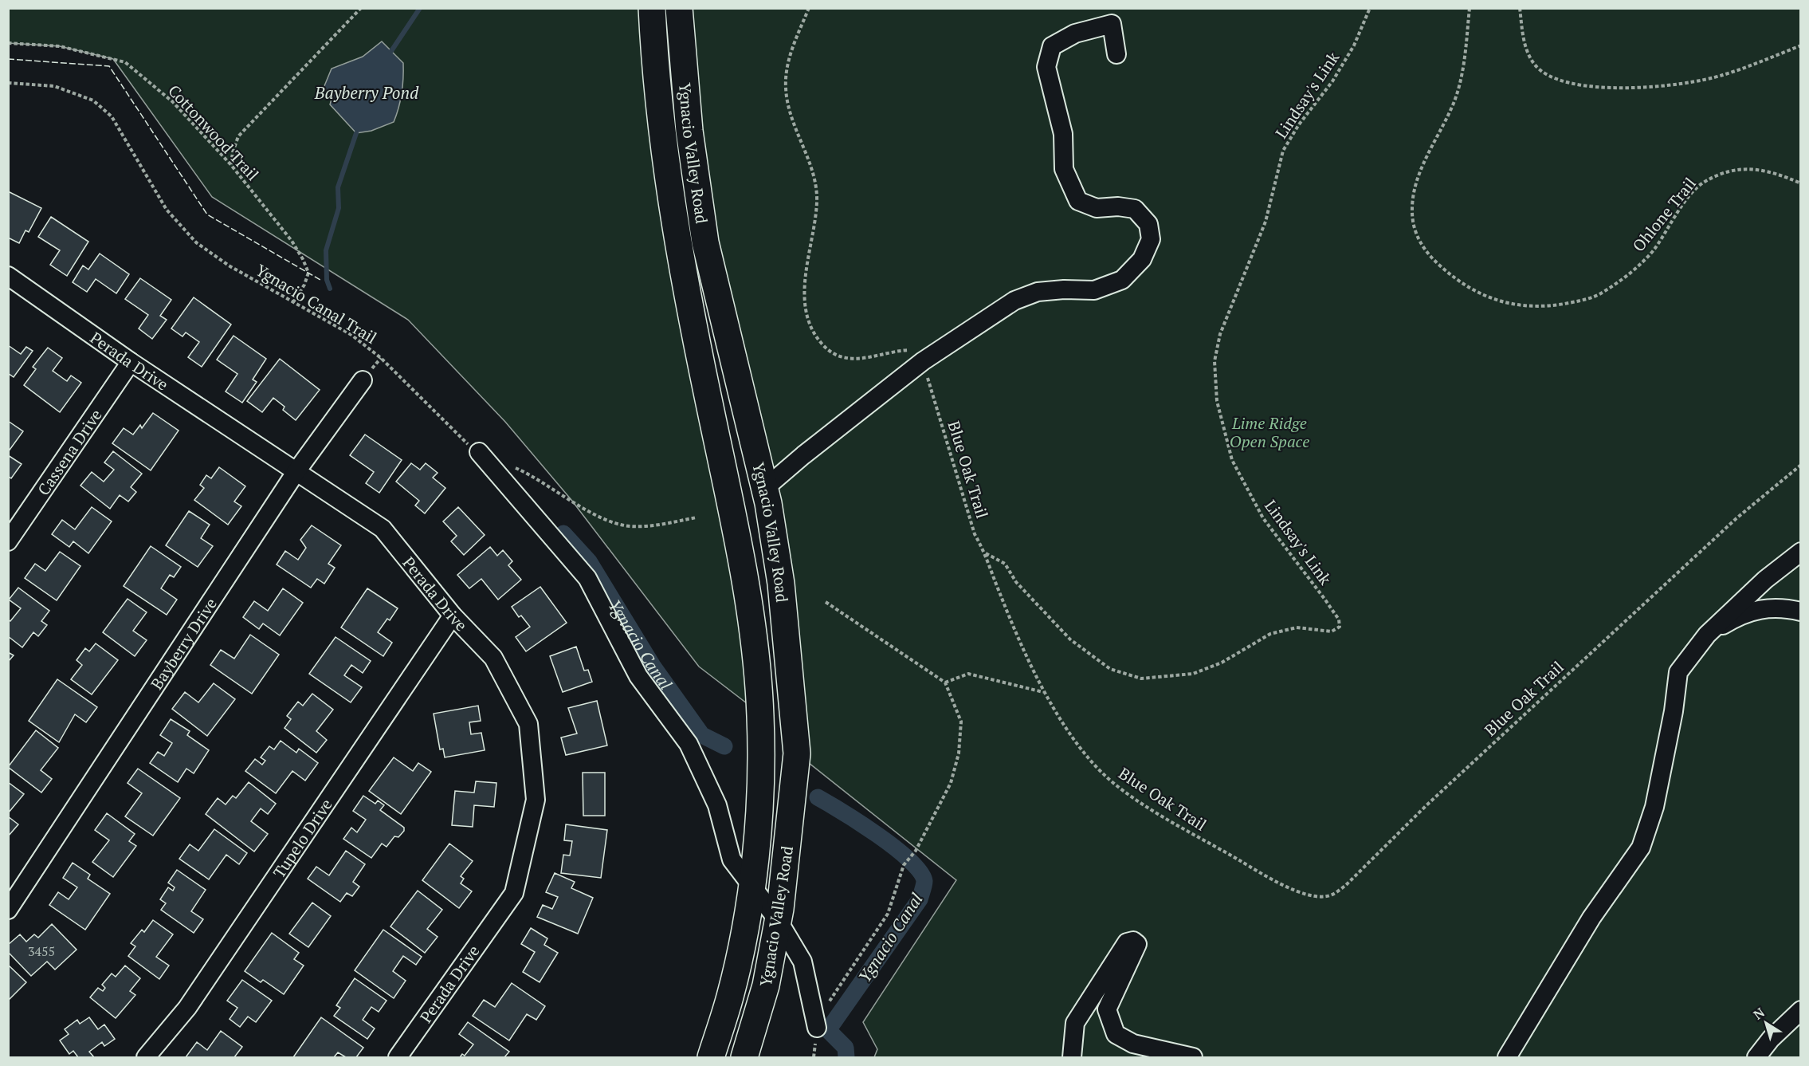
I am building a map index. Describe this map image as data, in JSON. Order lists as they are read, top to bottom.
{
  "streets": {
    "highway": ["Ygnacio Valley Road"],
    "street": [
      "Perada Drive",
      "Cassena Drive",
      "Bayberry Drive",
      "Tupelo Drive"
    ],
    "path": [
      "Lindsay's Link",
      "Cottonwood Trail",
      "Ohlone Trail",
      "Ygnacio Canal Trail",
      "Blue Oak Trail"
    ]
  },
  "crossings": [
    ["Lindsay's Link", "Blue Oak Trail"],
    ["Cottonwood Trail", "Ygnacio Canal Trail"],
    ["Perada Drive", "Cassena Drive"],
    ["Perada Drive", "Bayberry Drive"],
    ["Perada Drive", "Tupelo Drive"]
  ],
  "water": ["Bayberry Pond", "Ygnacio Canal"],
  "parks": ["Lime Ridge Open Space"],
  "house_numbers": ["3455"],
  "north": "top left"
}
